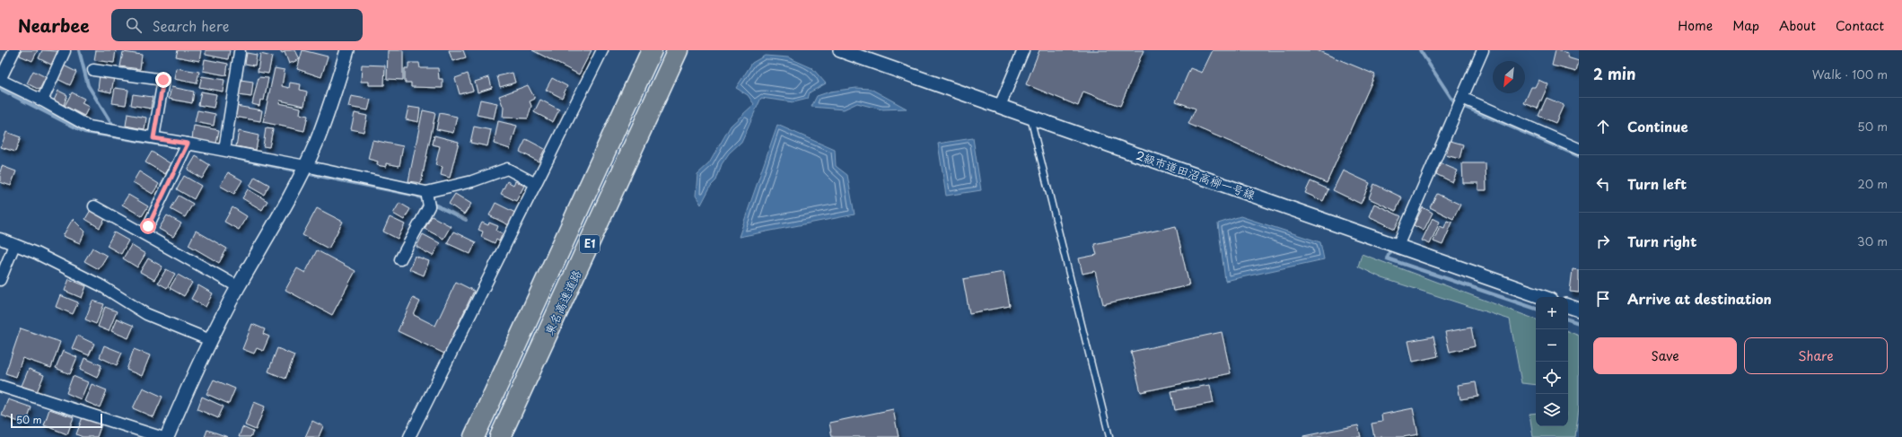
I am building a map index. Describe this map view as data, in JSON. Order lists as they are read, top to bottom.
{
  "streets": {
    "highway": ["E1", "東名高速道路"],
    "street": ["2級市道田沼高柳一号線"]
  },
  "scale_bar": "50 m",
  "north": "bottom left",
  "page": {
    "header": "Nearbee",
    "search": "Search here",
    "nav": [
      "Home",
      "Map",
      "About",
      "Contact"
    ],
    "heading": ["2 min", "Walk · 100 m"],
    "list": [
      ["Continue", "50 m"],
      ["Turn left", "20 m"],
      ["Turn right", "30 m"],
      "Arrive at destination"
    ],
    "map_buttons": ["+", "−"],
    "buttons": ["Save", "Share"],
    "scale": "50 m"
  }
}
